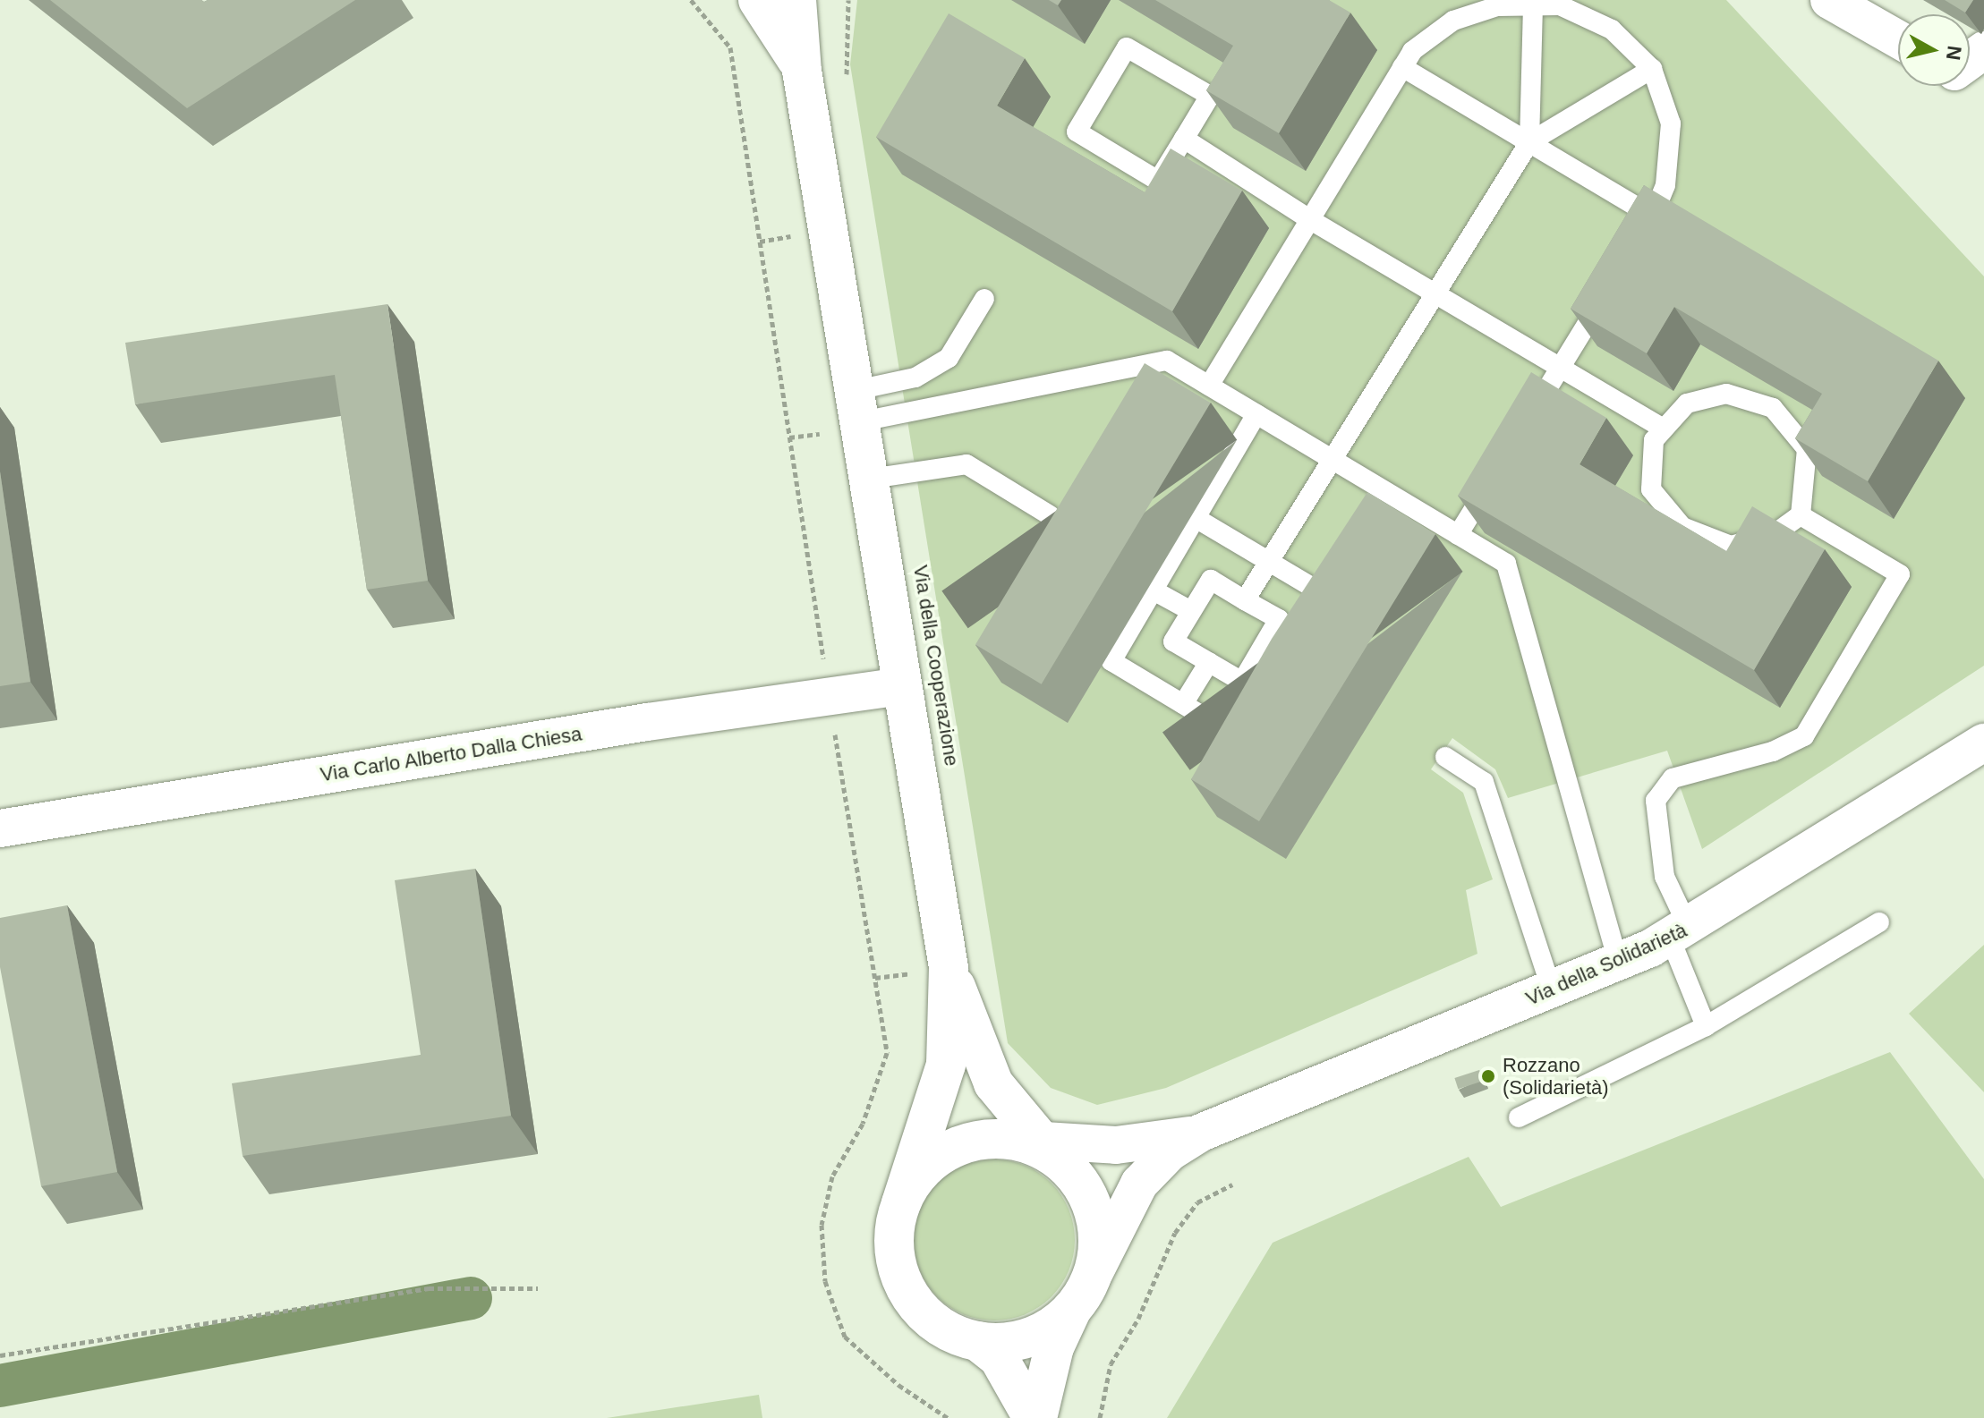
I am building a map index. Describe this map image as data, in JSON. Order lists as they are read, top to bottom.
{
  "streets": {
    "street": ["Via della Cooperazione", "Via Carlo Alberto Dalla Chiesa", "Via della Solidarietà"]
  },
  "crossings": [
    ["Via della Cooperazione", "Via Carlo Alberto Dalla Chiesa"],
    ["Via della Cooperazione", "Via della Solidarietà"]
  ],
  "places": ["Rozzano (Solidarietà)"],
  "north": "right"
}
